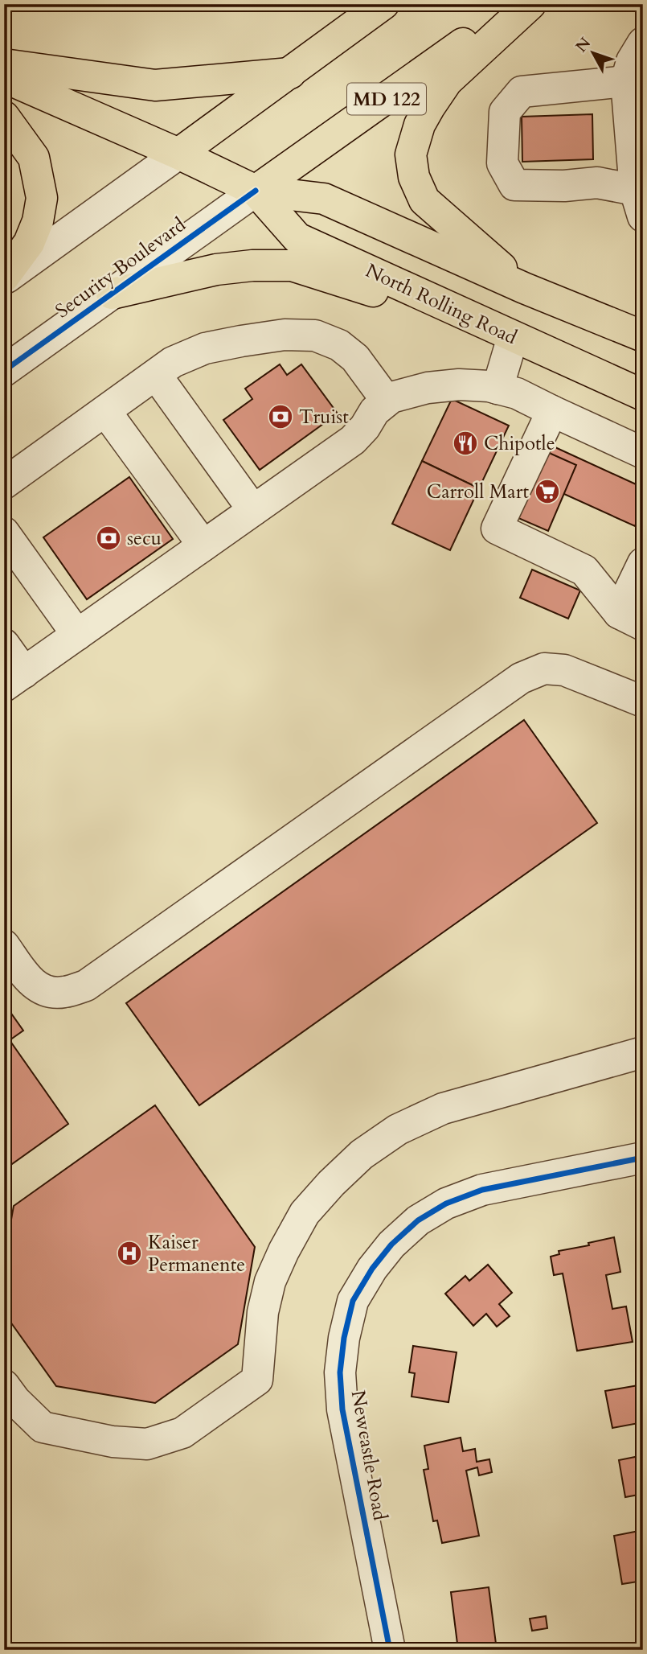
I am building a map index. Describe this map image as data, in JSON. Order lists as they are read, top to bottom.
{
  "streets": {
    "main road": ["MD 122", "Security Boulevard", "North Rolling Road"],
    "street": ["Newcastle Road"]
  },
  "crossings": [
    ["Security Boulevard", "North Rolling Road"]
  ],
  "places": {
    "bank": ["Truist", "secu"],
    "restaurant": ["Chipotle"],
    "supermarket": ["Carroll Mart"],
    "hospital": ["Kaiser Permanente"]
  },
  "north": "top left"
}
